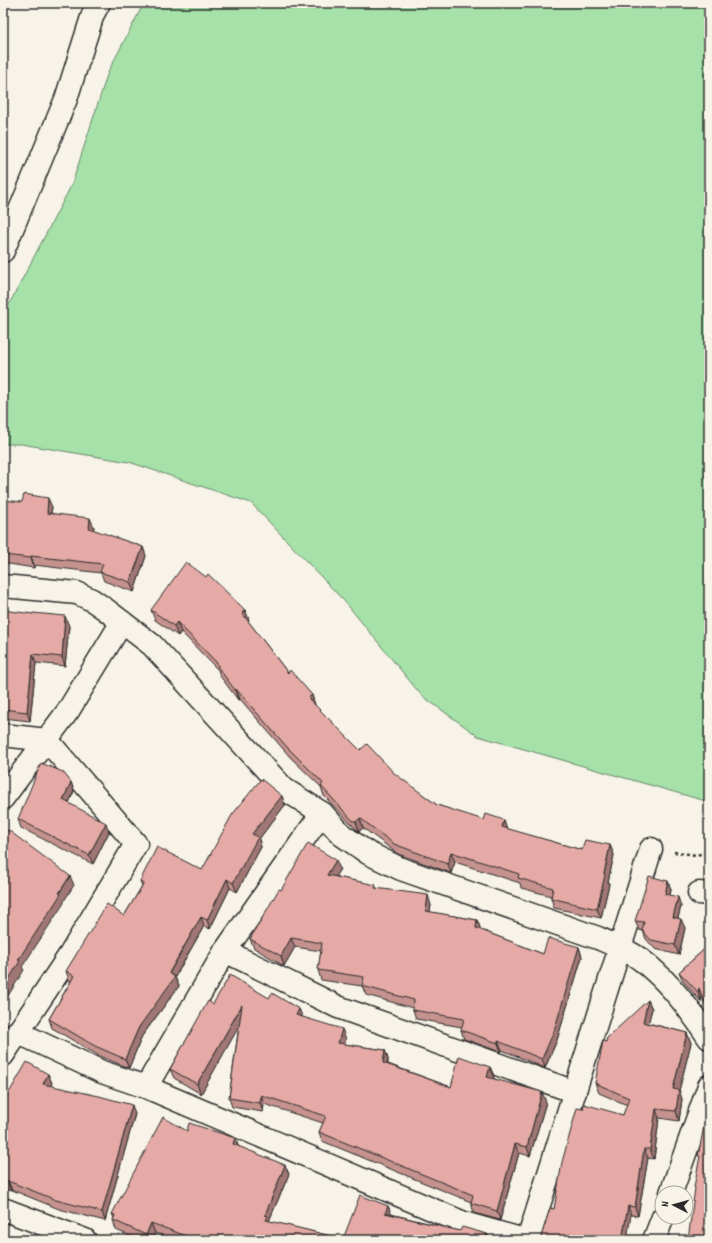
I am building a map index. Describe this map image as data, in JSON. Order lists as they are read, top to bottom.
{
  "north": "left"
}
